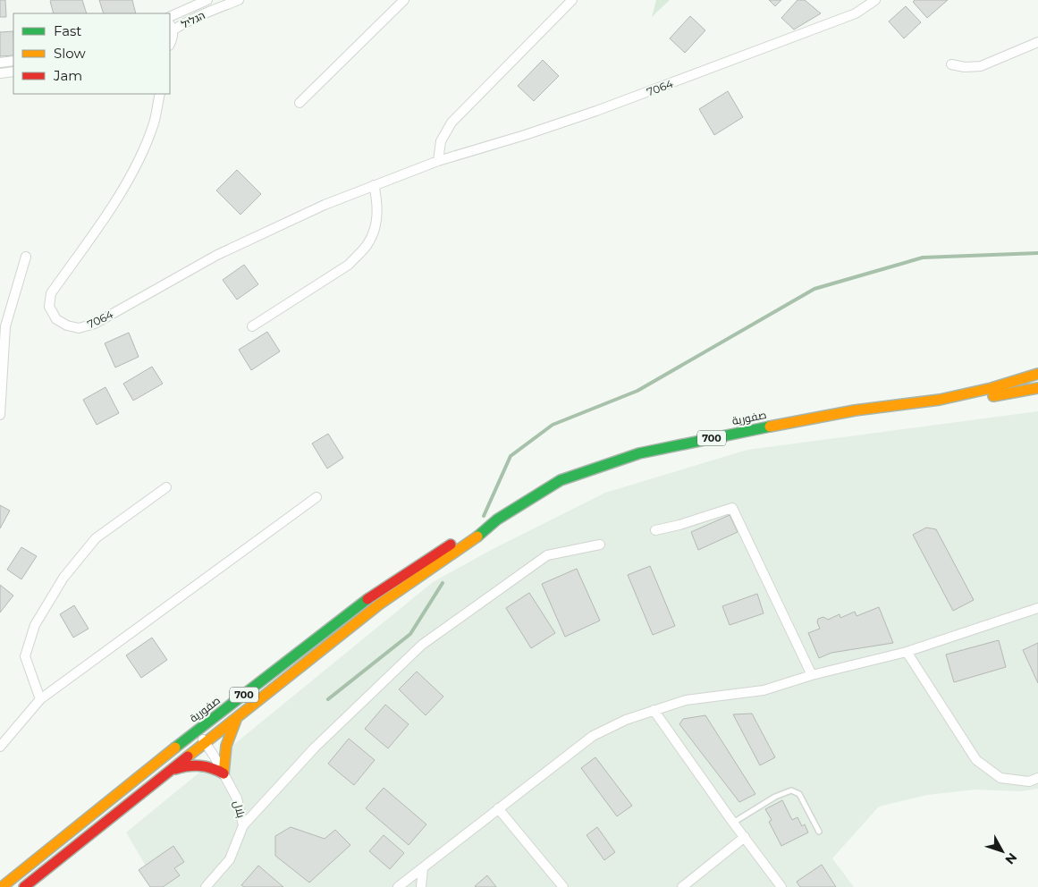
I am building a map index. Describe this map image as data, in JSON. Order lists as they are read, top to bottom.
{
  "streets": {
    "main road": ["صفورية", "700"],
    "street": ["הגליל", "7064", "بلال"]
  },
  "crossings": [
    ["صفورية", "700"],
    ["صفورية", "بلال"]
  ],
  "legend": ["Fast", "Slow", "Jam"],
  "north": "bottom right"
}
